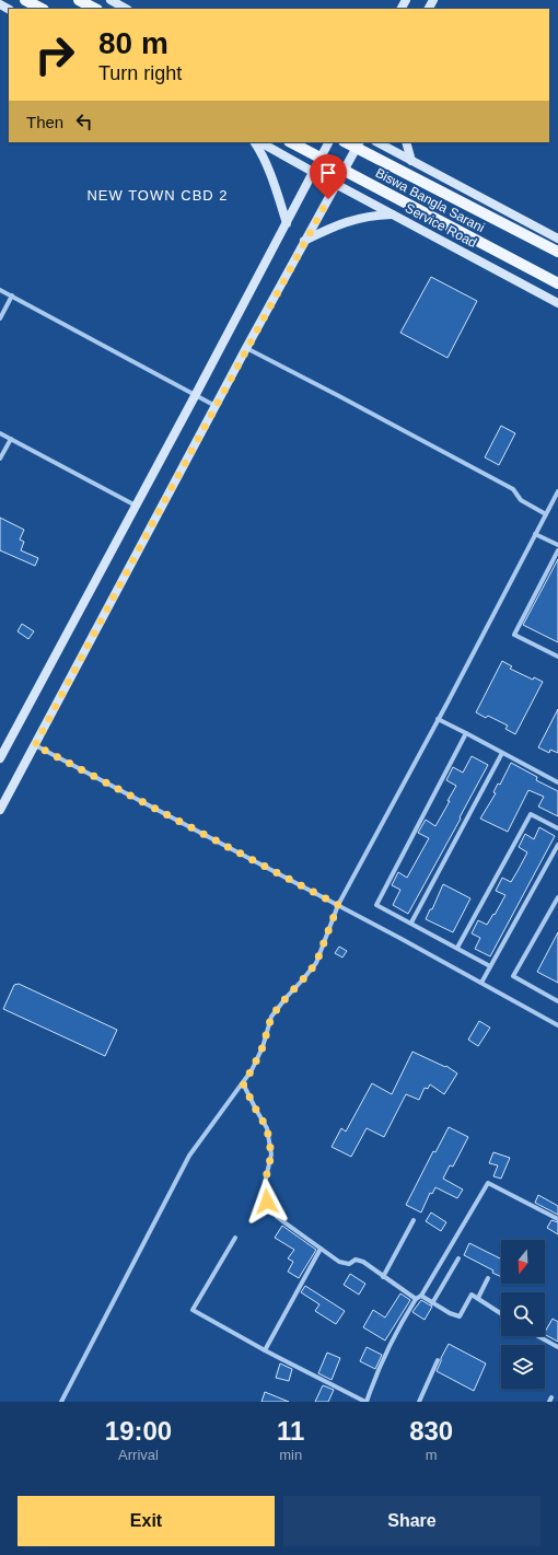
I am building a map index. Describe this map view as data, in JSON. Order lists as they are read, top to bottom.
{
  "streets": {
    "main road": ["Biswa Bangla Sarani"],
    "street": ["Service Road"]
  },
  "districts": ["NEW TOWN CBD 2"],
  "north": "bottom",
  "page": {
    "turn": ["80 m", "Turn right"],
    "then": "Then",
    "eta": [
      "19:00",
      "Arrival",
      "11",
      "min",
      "830",
      "m"
    ],
    "buttons": ["Exit", "Share"]
  }
}
